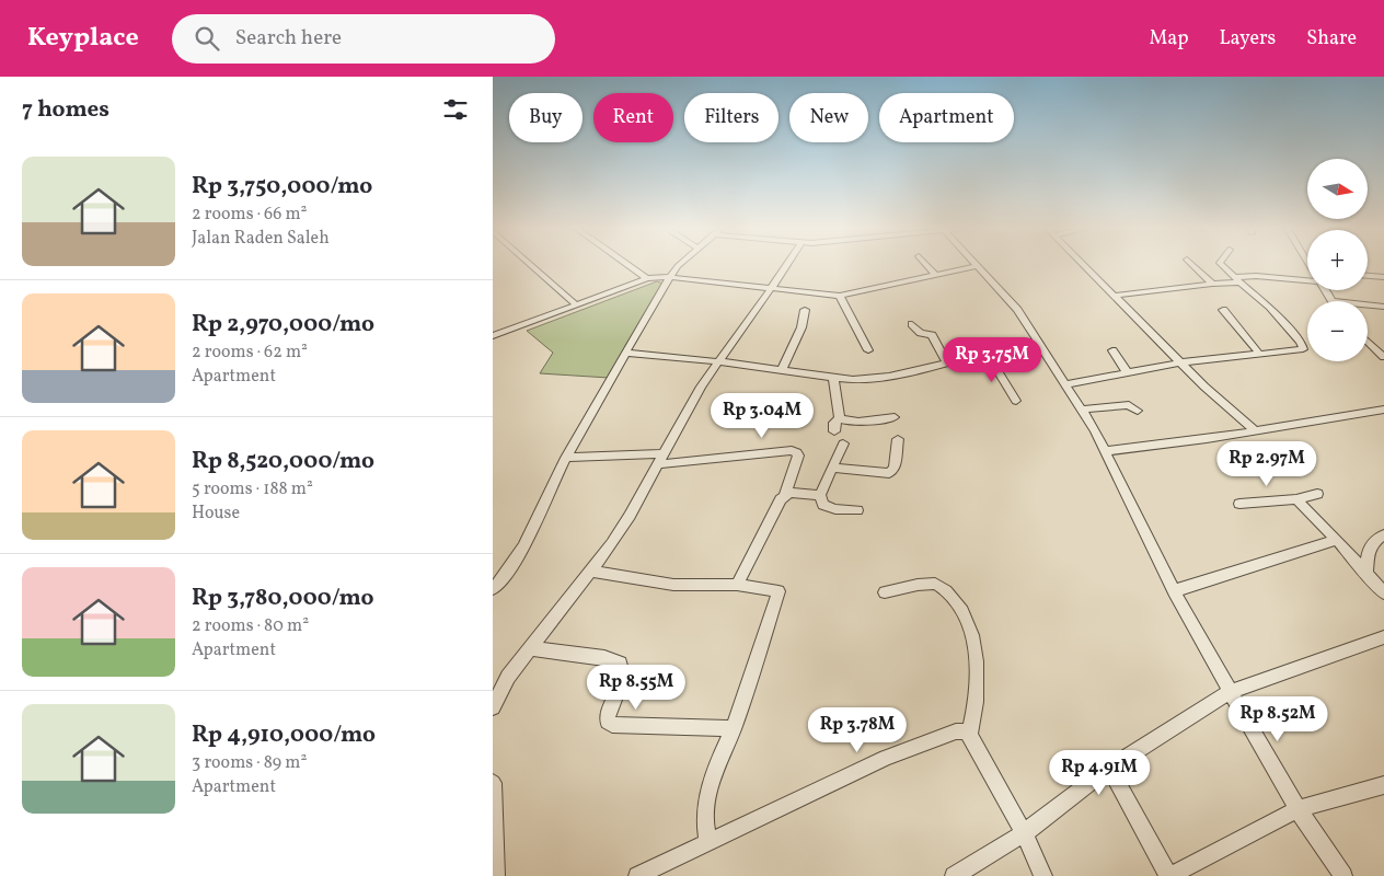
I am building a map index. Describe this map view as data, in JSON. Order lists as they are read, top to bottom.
{
  "north": "right",
  "page": {
    "header": "Keyplace",
    "search": "Search here",
    "nav": ["Map", "Layers", "Share"],
    "heading": "7 homes",
    "chip": [
      "Buy",
      "Rent",
      "Filters",
      "New",
      "Apartment"
    ],
    "list": [
      {
        "name": "Rp 3,750,000/mo",
        "note": "2 rooms · 66 m² · Jalan Raden Saleh"
      },
      {
        "name": "Rp 2,970,000/mo",
        "note": "2 rooms · 62 m² · Apartment"
      },
      {
        "name": "Rp 8,520,000/mo",
        "note": "5 rooms · 188 m² · House"
      },
      {
        "name": "Rp 3,780,000/mo",
        "note": "2 rooms · 80 m² · Apartment"
      },
      {
        "name": "Rp 4,910,000/mo",
        "note": "3 rooms · 89 m² · Apartment"
      }
    ],
    "map_buttons": ["+", "−"],
    "price": [
      "Rp 3.75M",
      "Rp 3.04M",
      "Rp 2.97M",
      "Rp 8.55M",
      "Rp 8.52M",
      "Rp 3.78M",
      "Rp 4.91M"
    ]
  }
}
